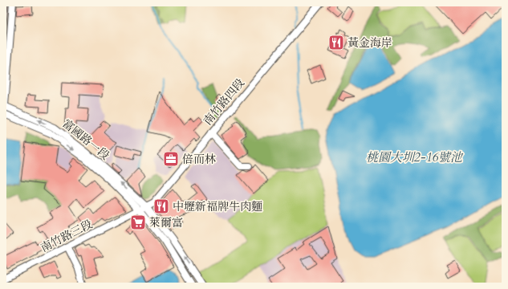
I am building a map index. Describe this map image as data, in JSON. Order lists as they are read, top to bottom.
{
  "streets": {
    "street": ["南竹路四段", "富國路一段", "南竹路三段"]
  },
  "crossings": [
    ["南竹路四段", "富國路一段"],
    ["南竹路四段", "南竹路三段"],
    ["富國路一段", "南竹路三段"]
  ],
  "water": ["桃園大圳2-16號池"],
  "places": {
    "restaurant": ["黃金海岸", "中壢新福牌牛肉麵"],
    "office": ["倍而林"],
    "supermarket": ["萊爾富"]
  }
}
